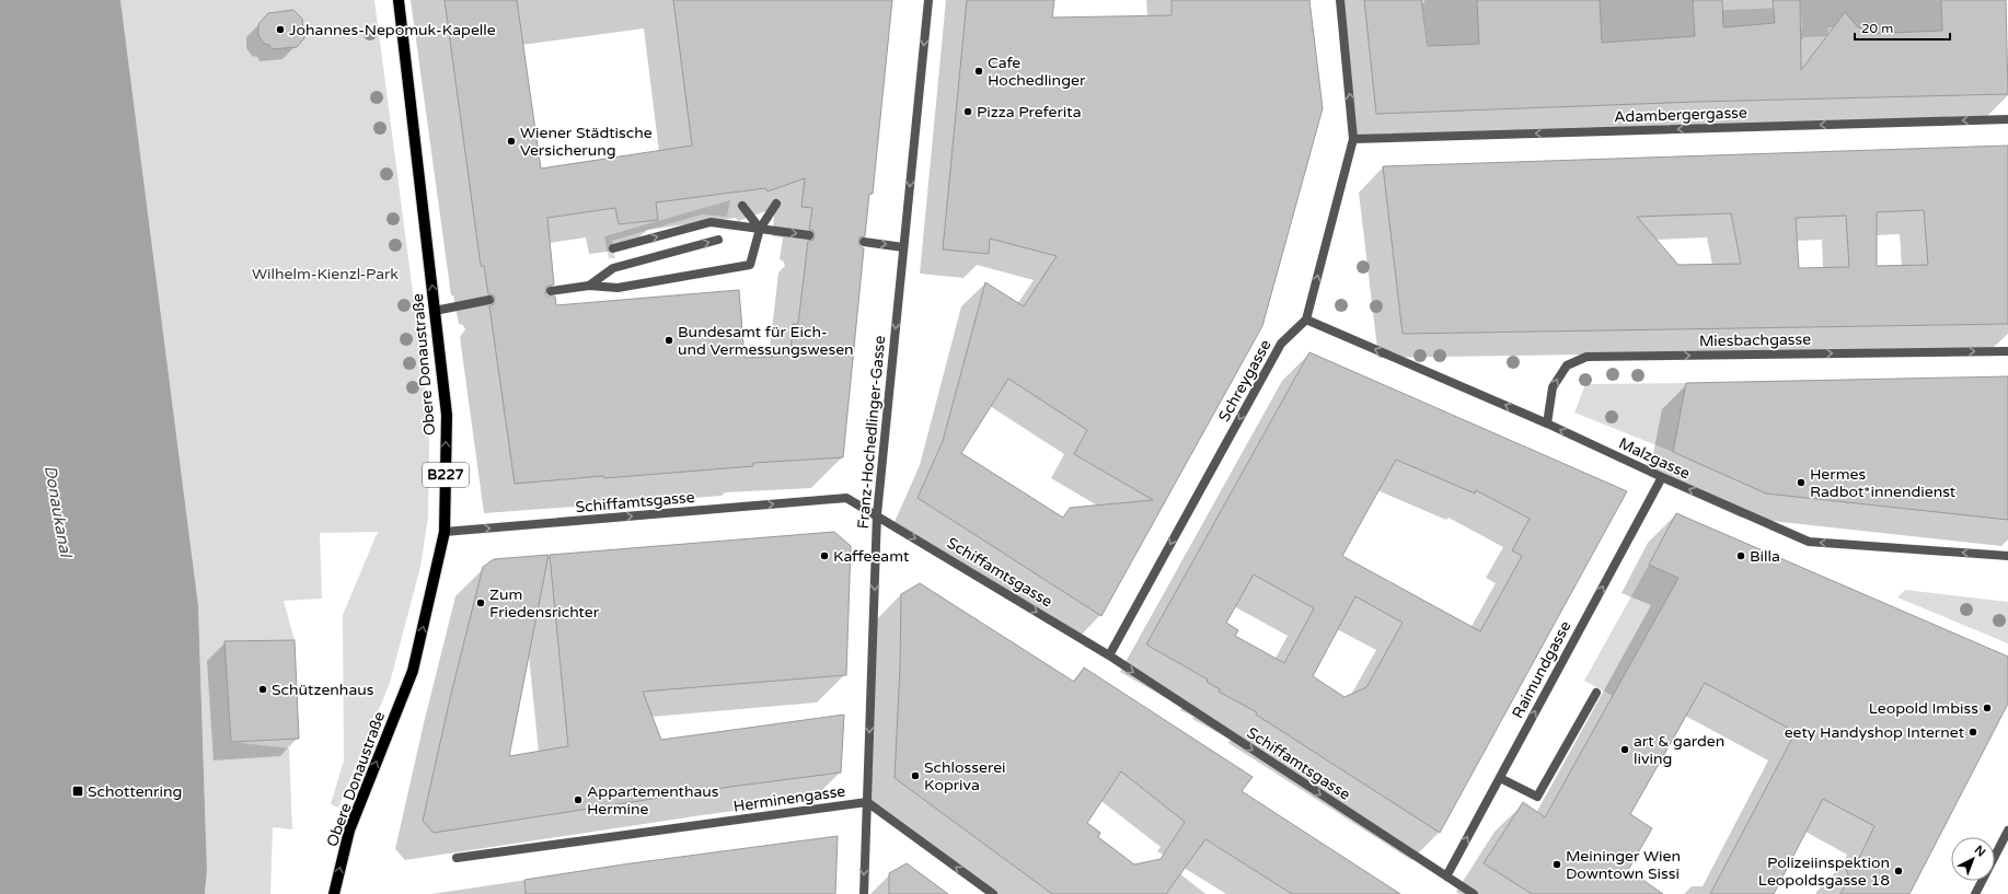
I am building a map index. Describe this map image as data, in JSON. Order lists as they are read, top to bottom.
{
  "streets": {
    "main road": ["Obere Donaustraße", "B227"],
    "street": [
      "Adambergergasse",
      "Miesbachgasse",
      "Schreygasse",
      "Franz-Hochedlinger-Gasse",
      "Malzgasse",
      "Schiffamtsgasse",
      "Raimundgasse",
      "Herminengasse"
    ]
  },
  "crossings": [
    ["Miesbachgasse", "Malzgasse"],
    ["Obere Donaustraße", "Schiffamtsgasse"],
    ["Schreygasse", "Malzgasse"],
    ["Schreygasse", "Schiffamtsgasse"],
    ["Franz-Hochedlinger-Gasse", "Schiffamtsgasse"],
    ["Franz-Hochedlinger-Gasse", "Herminengasse"],
    ["Malzgasse", "Raimundgasse"],
    ["Schiffamtsgasse", "Raimundgasse"]
  ],
  "one_way": [
    "Adambergergasse",
    "Miesbachgasse",
    "Obere Donaustraße",
    "Schreygasse",
    "Franz-Hochedlinger-Gasse",
    "Malzgasse",
    "Schiffamtsgasse",
    "Raimundgasse"
  ],
  "water": ["Donaukanal"],
  "parks": ["Wilhelm-Kienzl-Park"],
  "places": {
    "other": [
      "Johannes-Nepomuk-Kapelle",
      "Cafe Hochedlinger",
      "Pizza Preferita",
      "Wiener Städtische Versicherung",
      "Bundesamt für Eich- und Vermessungswesen",
      "Hermes Radbot*innendienst",
      "Kaffeeamt",
      "Billa",
      "Zum Friedensrichter",
      "Schützenhaus",
      "Leopold Imbiss",
      "eety Handyshop Internet",
      "art & garden living",
      "Schlosserei Kopriva",
      "Appartementhaus Hermine",
      "Meininger Wien Downtown Sissi",
      "Polizeiinspektion Leopoldsgasse 18"
    ],
    "transit": ["Schottenring"]
  },
  "scale_bar": "20 m",
  "north": "top right"
}
